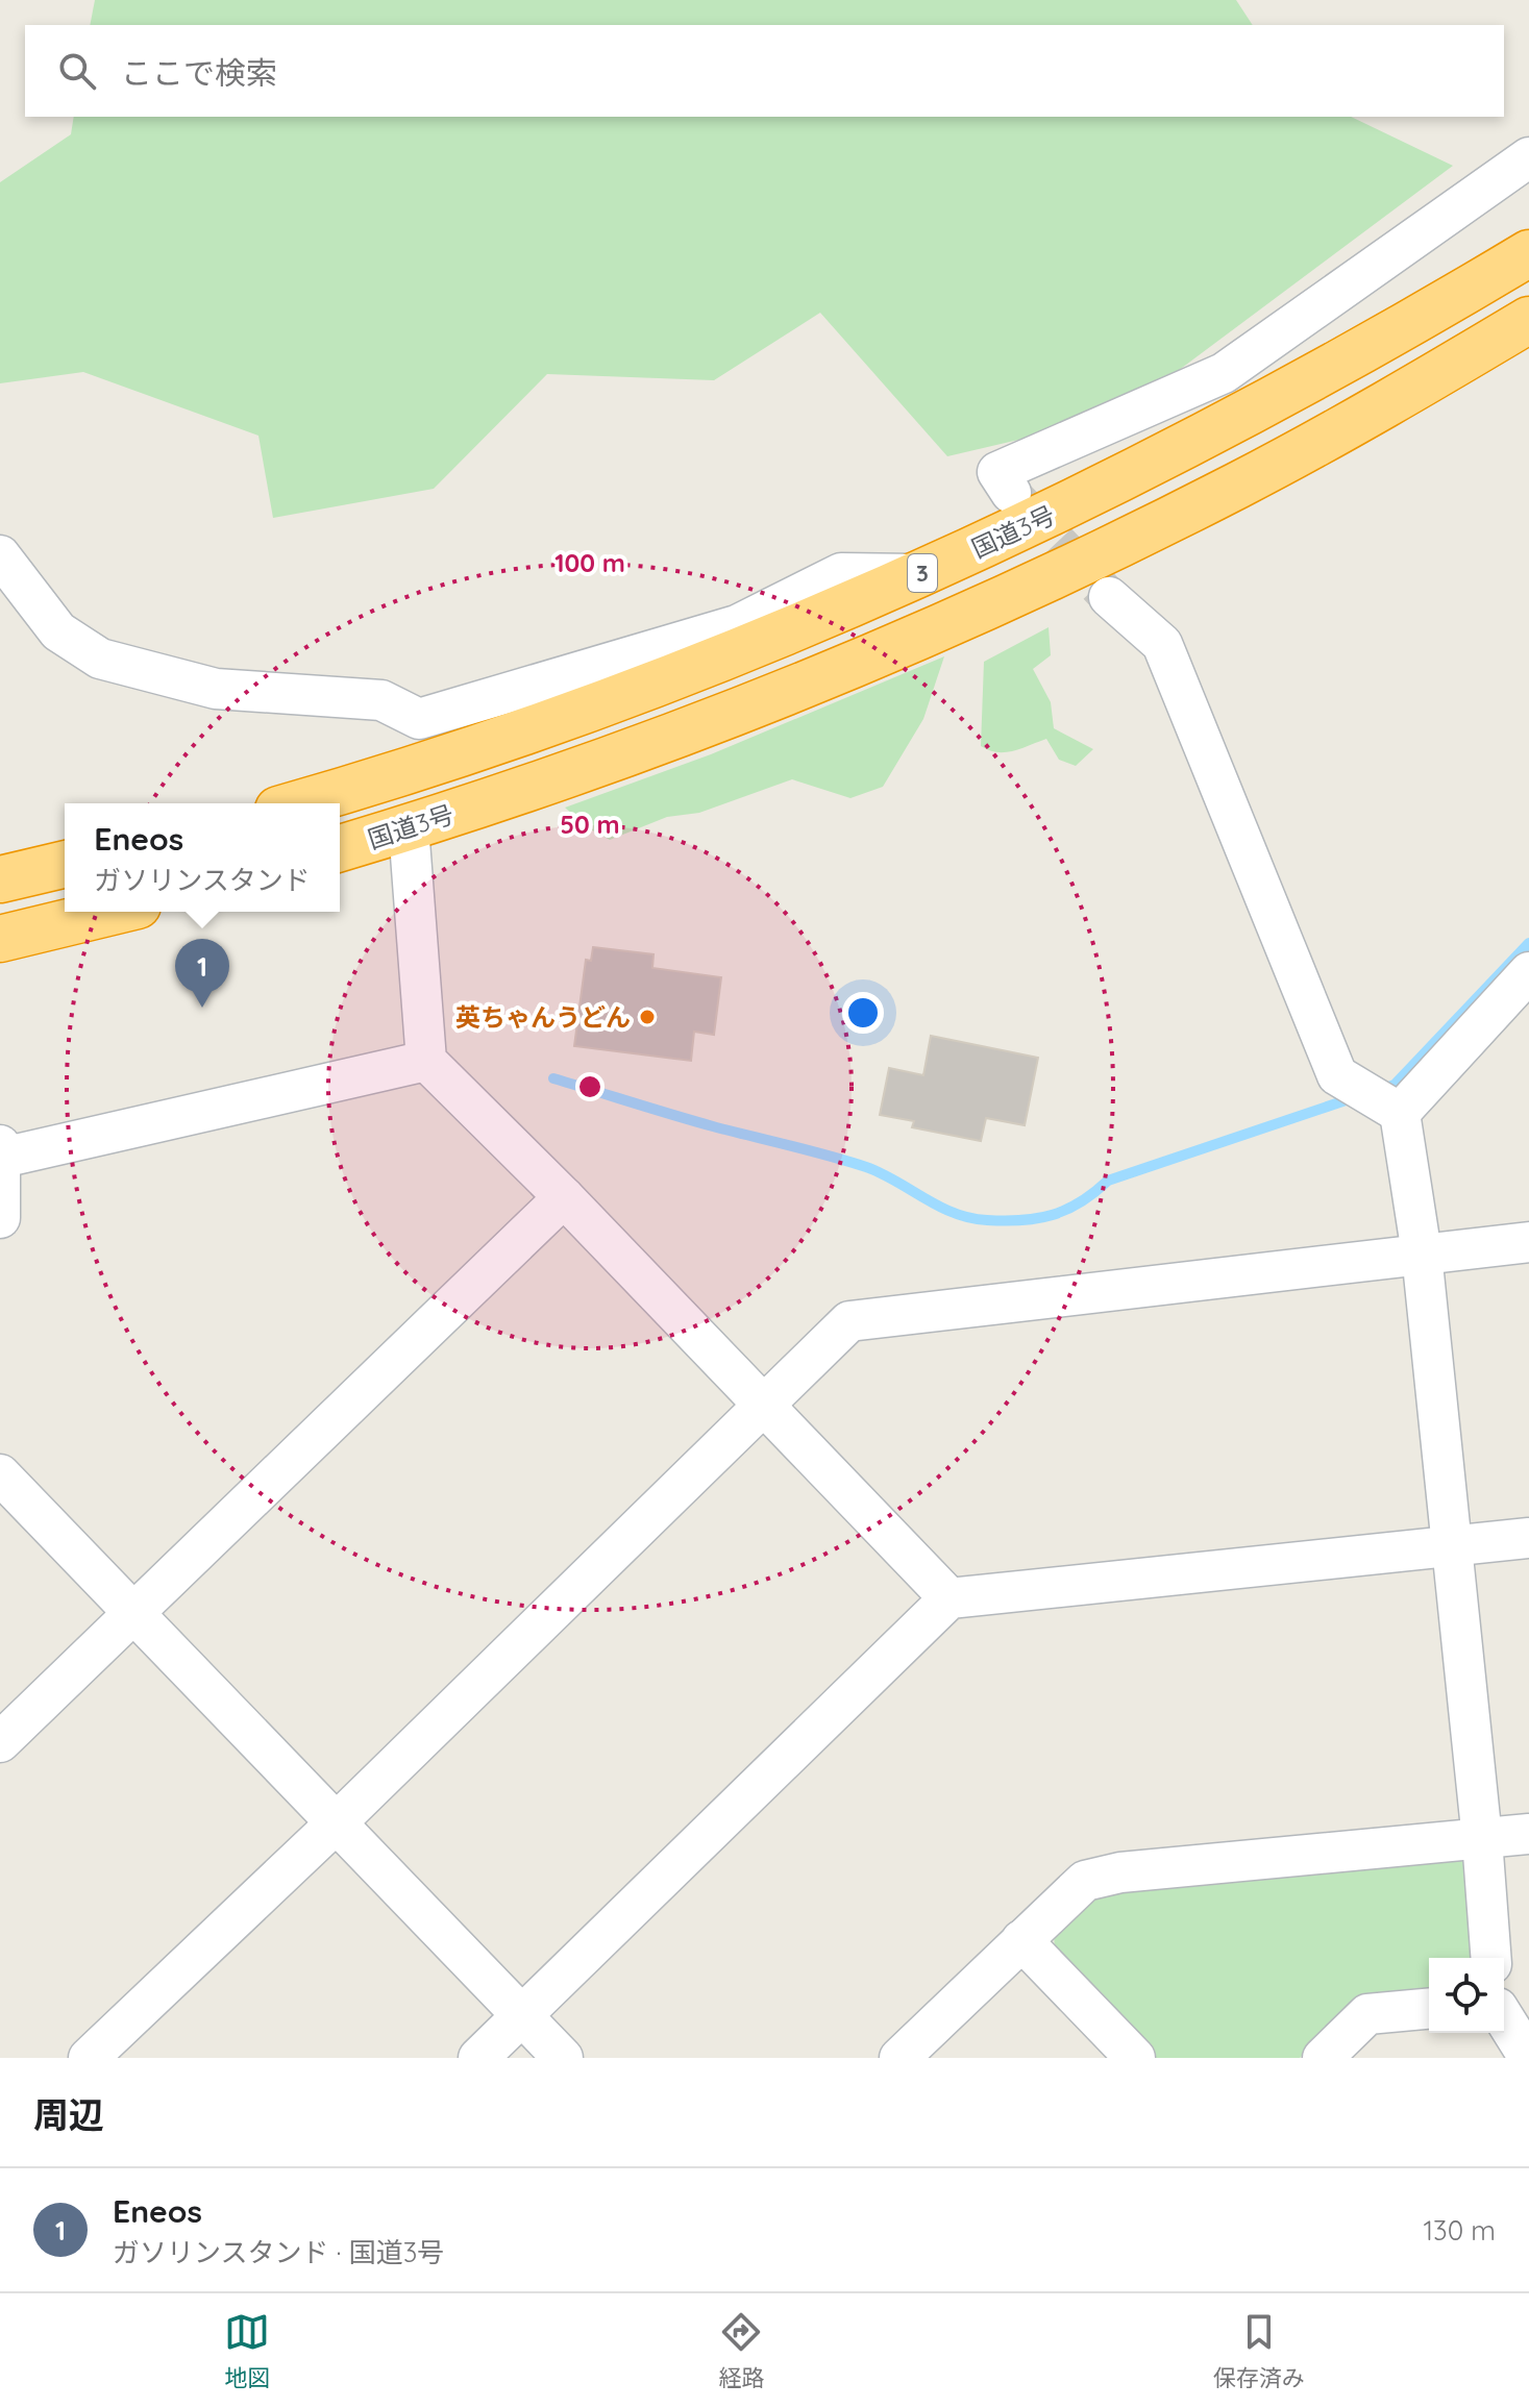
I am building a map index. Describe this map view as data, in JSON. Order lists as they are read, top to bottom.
{
  "streets": {
    "highway": ["国道3号", "3"]
  },
  "places": ["英ちゃんうどん"],
  "page": {
    "search": "ここで検索",
    "popup": ["Eneos", "ガソリンスタンド"],
    "pins": "1",
    "heading": "周辺",
    "list": [
      {
        "mark": "1",
        "name": "Eneos",
        "note": "ガソリンスタンド · 国道3号",
        "value": "130 m"
      }
    ],
    "nav": ["地図", "経路", "保存済み"]
  },
  "rings": ["100 m", "50 m"]
}
